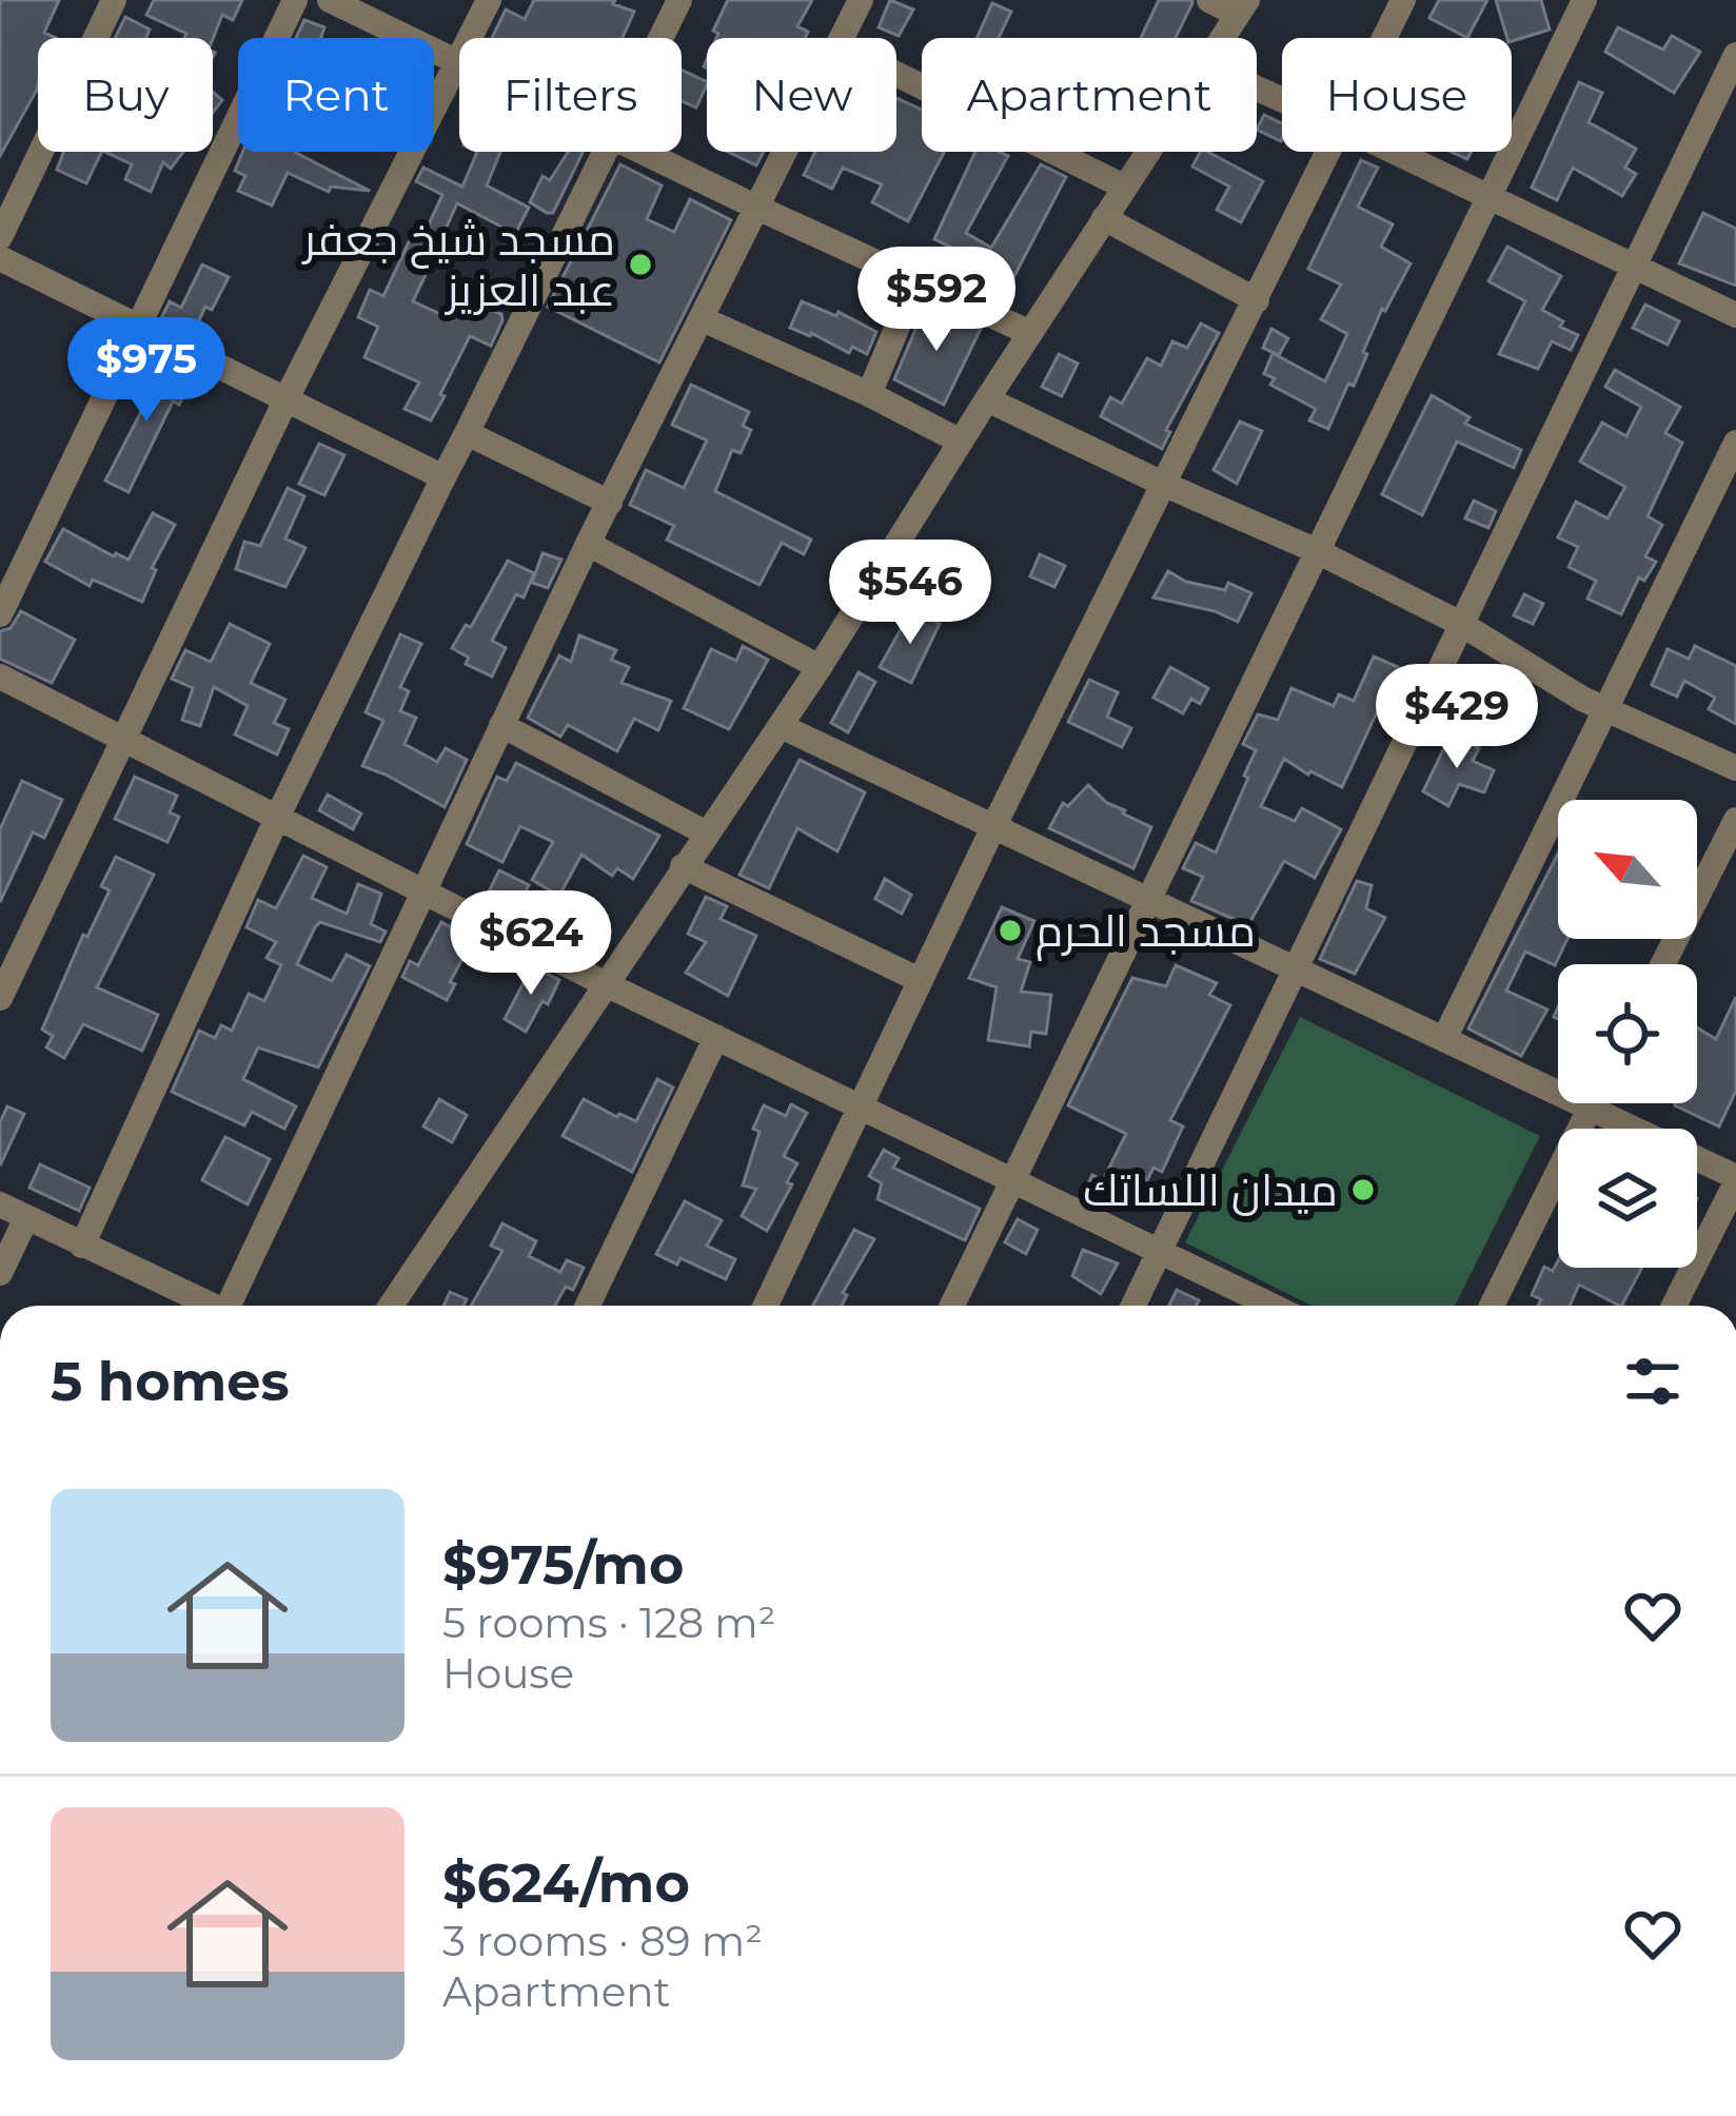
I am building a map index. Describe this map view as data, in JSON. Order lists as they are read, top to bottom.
{
  "places": ["مسجد شيخ جعفر عبد العزيز", "مسجد الحرم", "ميدان اللساتك"],
  "north": "top left",
  "page": {
    "chip": [
      "Buy",
      "Rent",
      "Filters",
      "New",
      "Apartment",
      "House"
    ],
    "price": [
      "$592",
      "$975",
      "$546",
      "$429",
      "$624"
    ],
    "heading": "5 homes",
    "list": [
      {
        "name": "$975/mo",
        "note": "5 rooms · 128 m² · House"
      },
      {
        "name": "$624/mo",
        "note": "3 rooms · 89 m² · Apartment"
      }
    ]
  }
}
